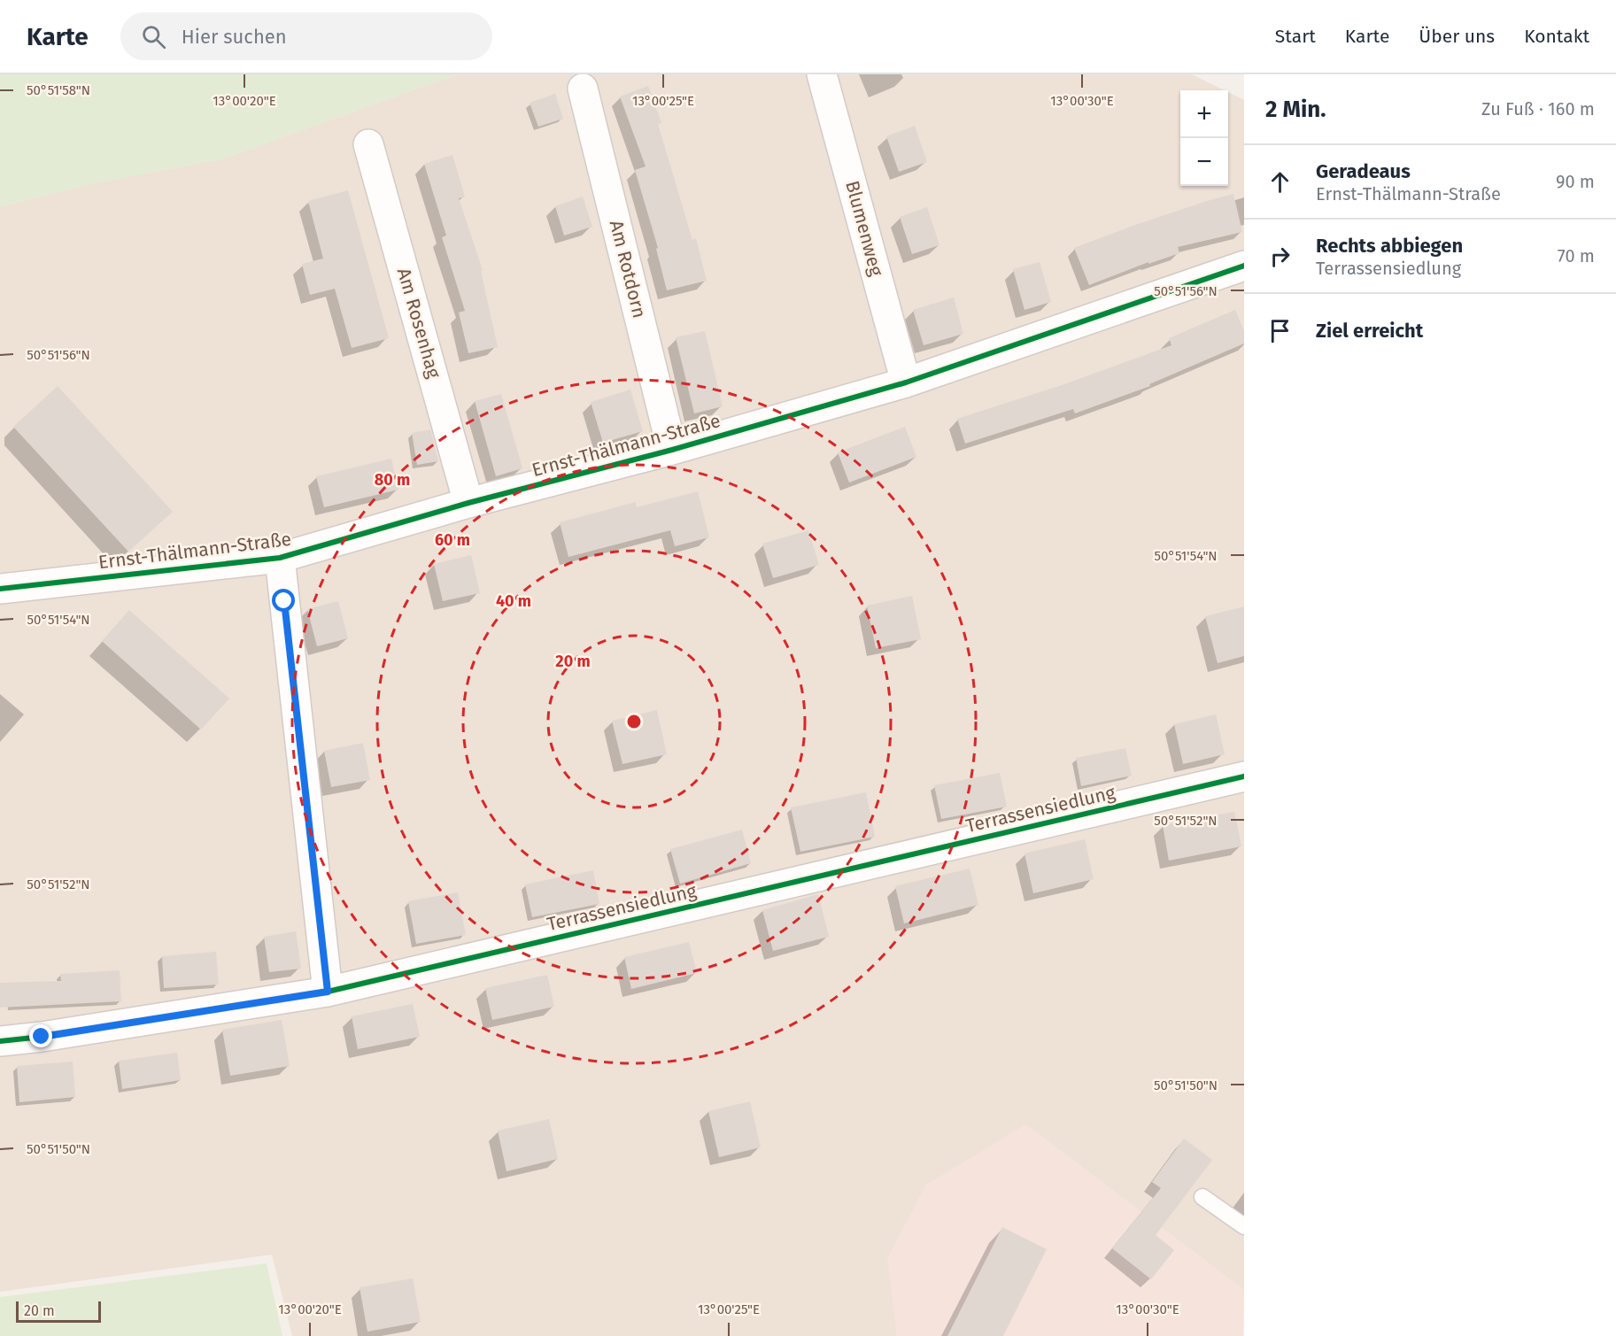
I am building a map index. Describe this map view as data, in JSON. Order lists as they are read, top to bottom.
{
  "streets": {
    "street": [
      "Blumenweg",
      "Am Rotdorn",
      "Am Rosenhag",
      "Ernst-Thälmann-Straße",
      "Terrassensiedlung"
    ]
  },
  "crossings": [
    ["Blumenweg", "Ernst-Thälmann-Straße"],
    ["Am Rotdorn", "Ernst-Thälmann-Straße"],
    ["Am Rosenhag", "Ernst-Thälmann-Straße"],
    ["Ernst-Thälmann-Straße", "Terrassensiedlung"]
  ],
  "scale_bar": "20 m",
  "page": {
    "header": "Karte",
    "search": "Hier suchen",
    "nav": [
      "Start",
      "Karte",
      "Über uns",
      "Kontakt"
    ],
    "heading": ["2 Min.", "Zu Fuß · 160 m"],
    "map_buttons": ["+", "−"],
    "list": [
      ["Geradeaus", "Ernst-Thälmann-Straße", "90 m"],
      ["Rechts abbiegen", "Terrassensiedlung", "70 m"],
      "Ziel erreicht"
    ],
    "scale": "20 m"
  },
  "coordinates": [
    "50°51'58\"N",
    "13°00'20\"E",
    "13°00'25\"E",
    "13°00'30\"E",
    "50°51'56\"N",
    "50°51'54\"N",
    "50°51'52\"N",
    "50°51'50\"N"
  ],
  "rings": [
    "80 m",
    "60 m",
    "40 m",
    "20 m"
  ]
}
